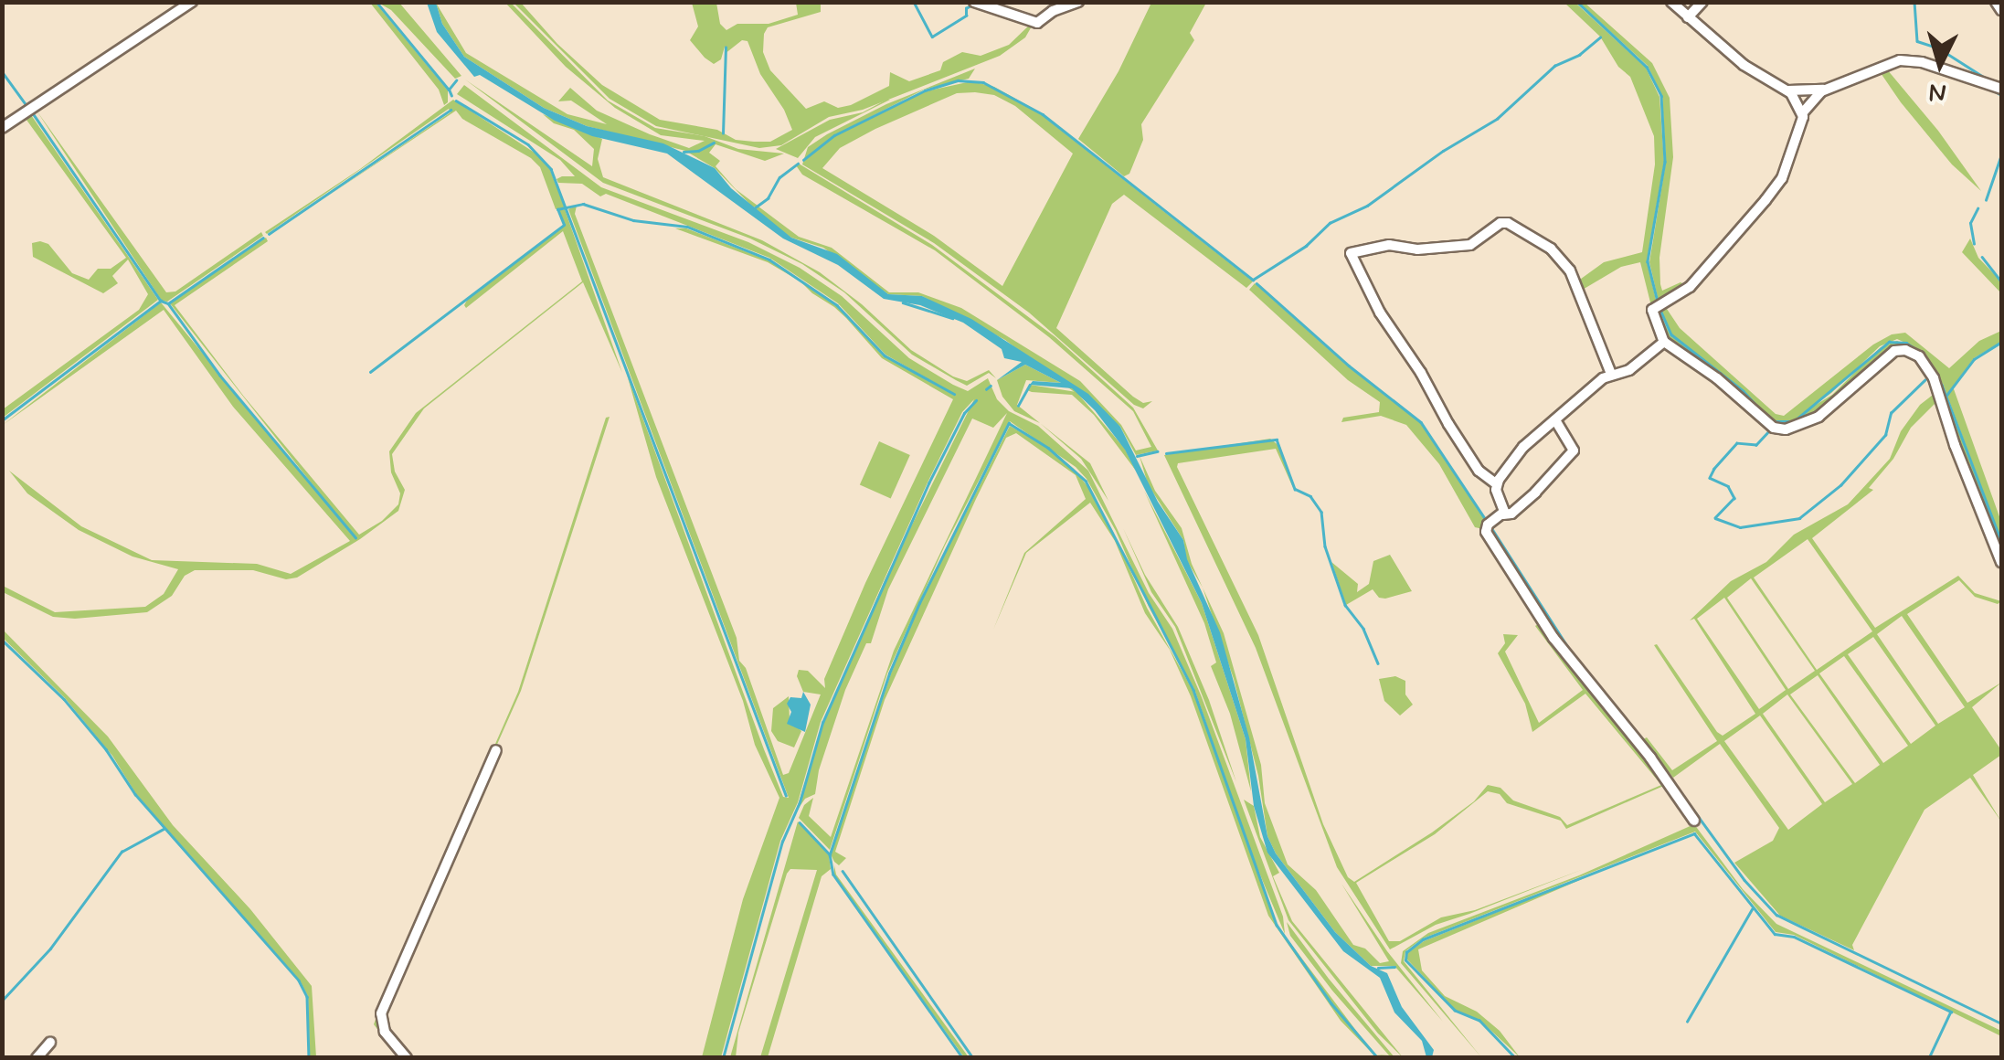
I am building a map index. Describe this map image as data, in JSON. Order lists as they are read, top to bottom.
{
  "north": "bottom"
}
